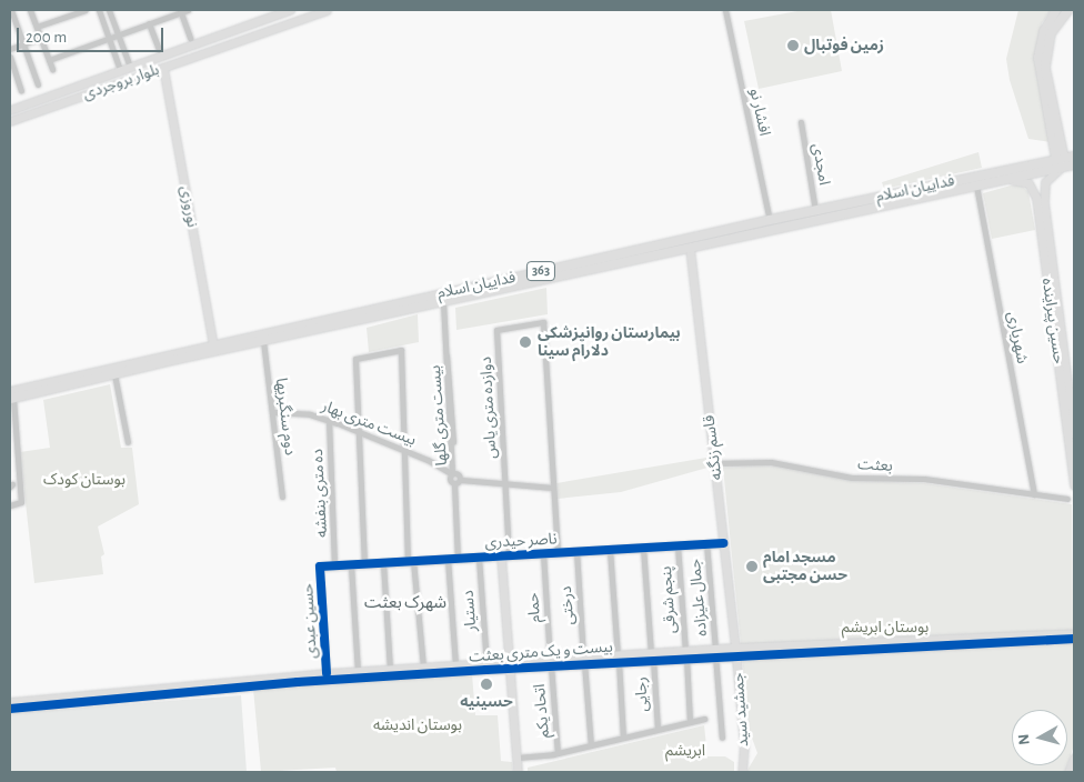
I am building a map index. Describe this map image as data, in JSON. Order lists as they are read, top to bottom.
{
  "streets": {
    "main road": ["فداییان اسلام", "363"],
    "street": [
      "بلوار بروجردی",
      "افشار نو",
      "امجدی",
      "نوروزی",
      "حسین پیراینده",
      "شهریاری",
      "دوازده متری یاس",
      "بیست متری گلها",
      "دوم سنگبریها",
      "بیست متری بهار",
      "قاسم زنگنه",
      "بعثت",
      "ده متری بنفشه",
      "ناصر حیدری",
      "جمال علیزاده",
      "پنجم شرقی",
      "درختی",
      "حمام",
      "دستیار",
      "حسین عبدی",
      "بیست و یک متری بعثت",
      "رجایی",
      "جمشید سید",
      "اتحاد یکم"
    ]
  },
  "crossings": [
    ["بلوار بروجردی", "نوروزی"],
    ["افشار نو", "فداییان اسلام"],
    ["امجدی", "فداییان اسلام"],
    ["فداییان اسلام", "نوروزی"],
    ["فداییان اسلام", "شهریاری"],
    ["فداییان اسلام", "بیست متری گلها"],
    ["فداییان اسلام", "دوم سنگبریها"],
    ["فداییان اسلام", "قاسم زنگنه"],
    ["شهریاری", "بعثت"],
    ["دوازده متری یاس", "ناصر حیدری"],
    ["بیست متری گلها", "بیست متری بهار"],
    ["بیست متری گلها", "ناصر حیدری"],
    ["دوم سنگبریها", "بیست متری بهار"],
    ["بیست متری بهار", "ده متری بنفشه"],
    ["قاسم زنگنه", "بعثت"],
    ["قاسم زنگنه", "ناصر حیدری"],
    ["قاسم زنگنه", "بیست و یک متری بعثت"],
    ["قاسم زنگنه", "جمشید سید"],
    ["ده متری بنفشه", "ناصر حیدری"],
    ["ناصر حیدری", "جمال علیزاده"],
    ["ناصر حیدری", "پنجم شرقی"],
    ["ناصر حیدری", "درختی"],
    ["ناصر حیدری", "حمام"],
    ["ناصر حیدری", "دستیار"],
    ["ناصر حیدری", "حسین عبدی"],
    ["ناصر حیدری", "رجایی"],
    ["جمال علیزاده", "بیست و یک متری بعثت"],
    ["پنجم شرقی", "بیست و یک متری بعثت"],
    ["درختی", "بیست و یک متری بعثت"],
    ["حمام", "بیست و یک متری بعثت"],
    ["حمام", "اتحاد یکم"],
    ["دستیار", "بیست و یک متری بعثت"],
    ["حسین عبدی", "بیست و یک متری بعثت"],
    ["بیست و یک متری بعثت", "رجایی"],
    ["بیست و یک متری بعثت", "جمشید سید"],
    ["بیست و یک متری بعثت", "اتحاد یکم"]
  ],
  "districts": ["شهرک بعثت"],
  "parks": [
    "بوستان کودک",
    "بوستان ابریشم",
    "بوستان اندیشه",
    "ابریشم"
  ],
  "places": [
    "زمین فوتبال",
    "بیمارستان روانپزشکی دلارام سینا",
    "مسجد امام حسن مجتبی",
    "حسینیه"
  ],
  "scale_bar": "200 m",
  "north": "left"
}
